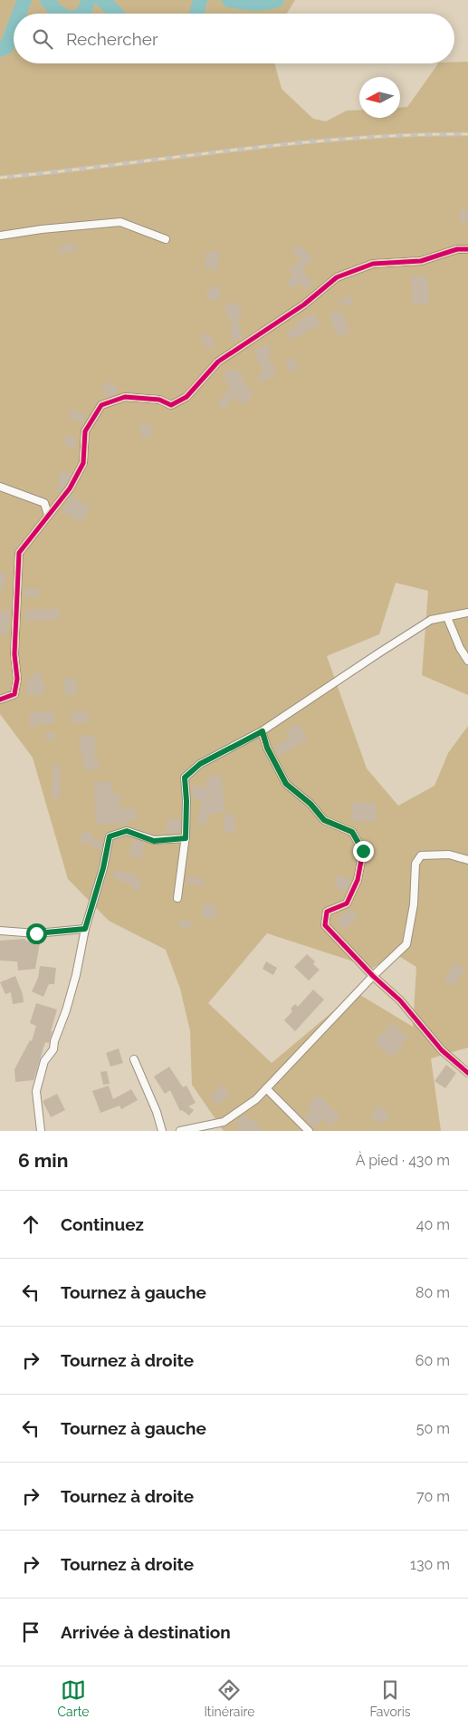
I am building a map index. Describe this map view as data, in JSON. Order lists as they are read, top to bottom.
{
  "north": "left",
  "page": {
    "search": "Rechercher",
    "heading": ["6 min", "À pied · 430 m"],
    "list": [
      ["Continuez", "40 m"],
      ["Tournez à gauche", "80 m"],
      ["Tournez à droite", "60 m"],
      ["Tournez à gauche", "50 m"],
      ["Tournez à droite", "70 m"],
      ["Tournez à droite", "130 m"],
      "Arrivée à destination"
    ],
    "nav": ["Carte", "Itinéraire", "Favoris"]
  }
}
